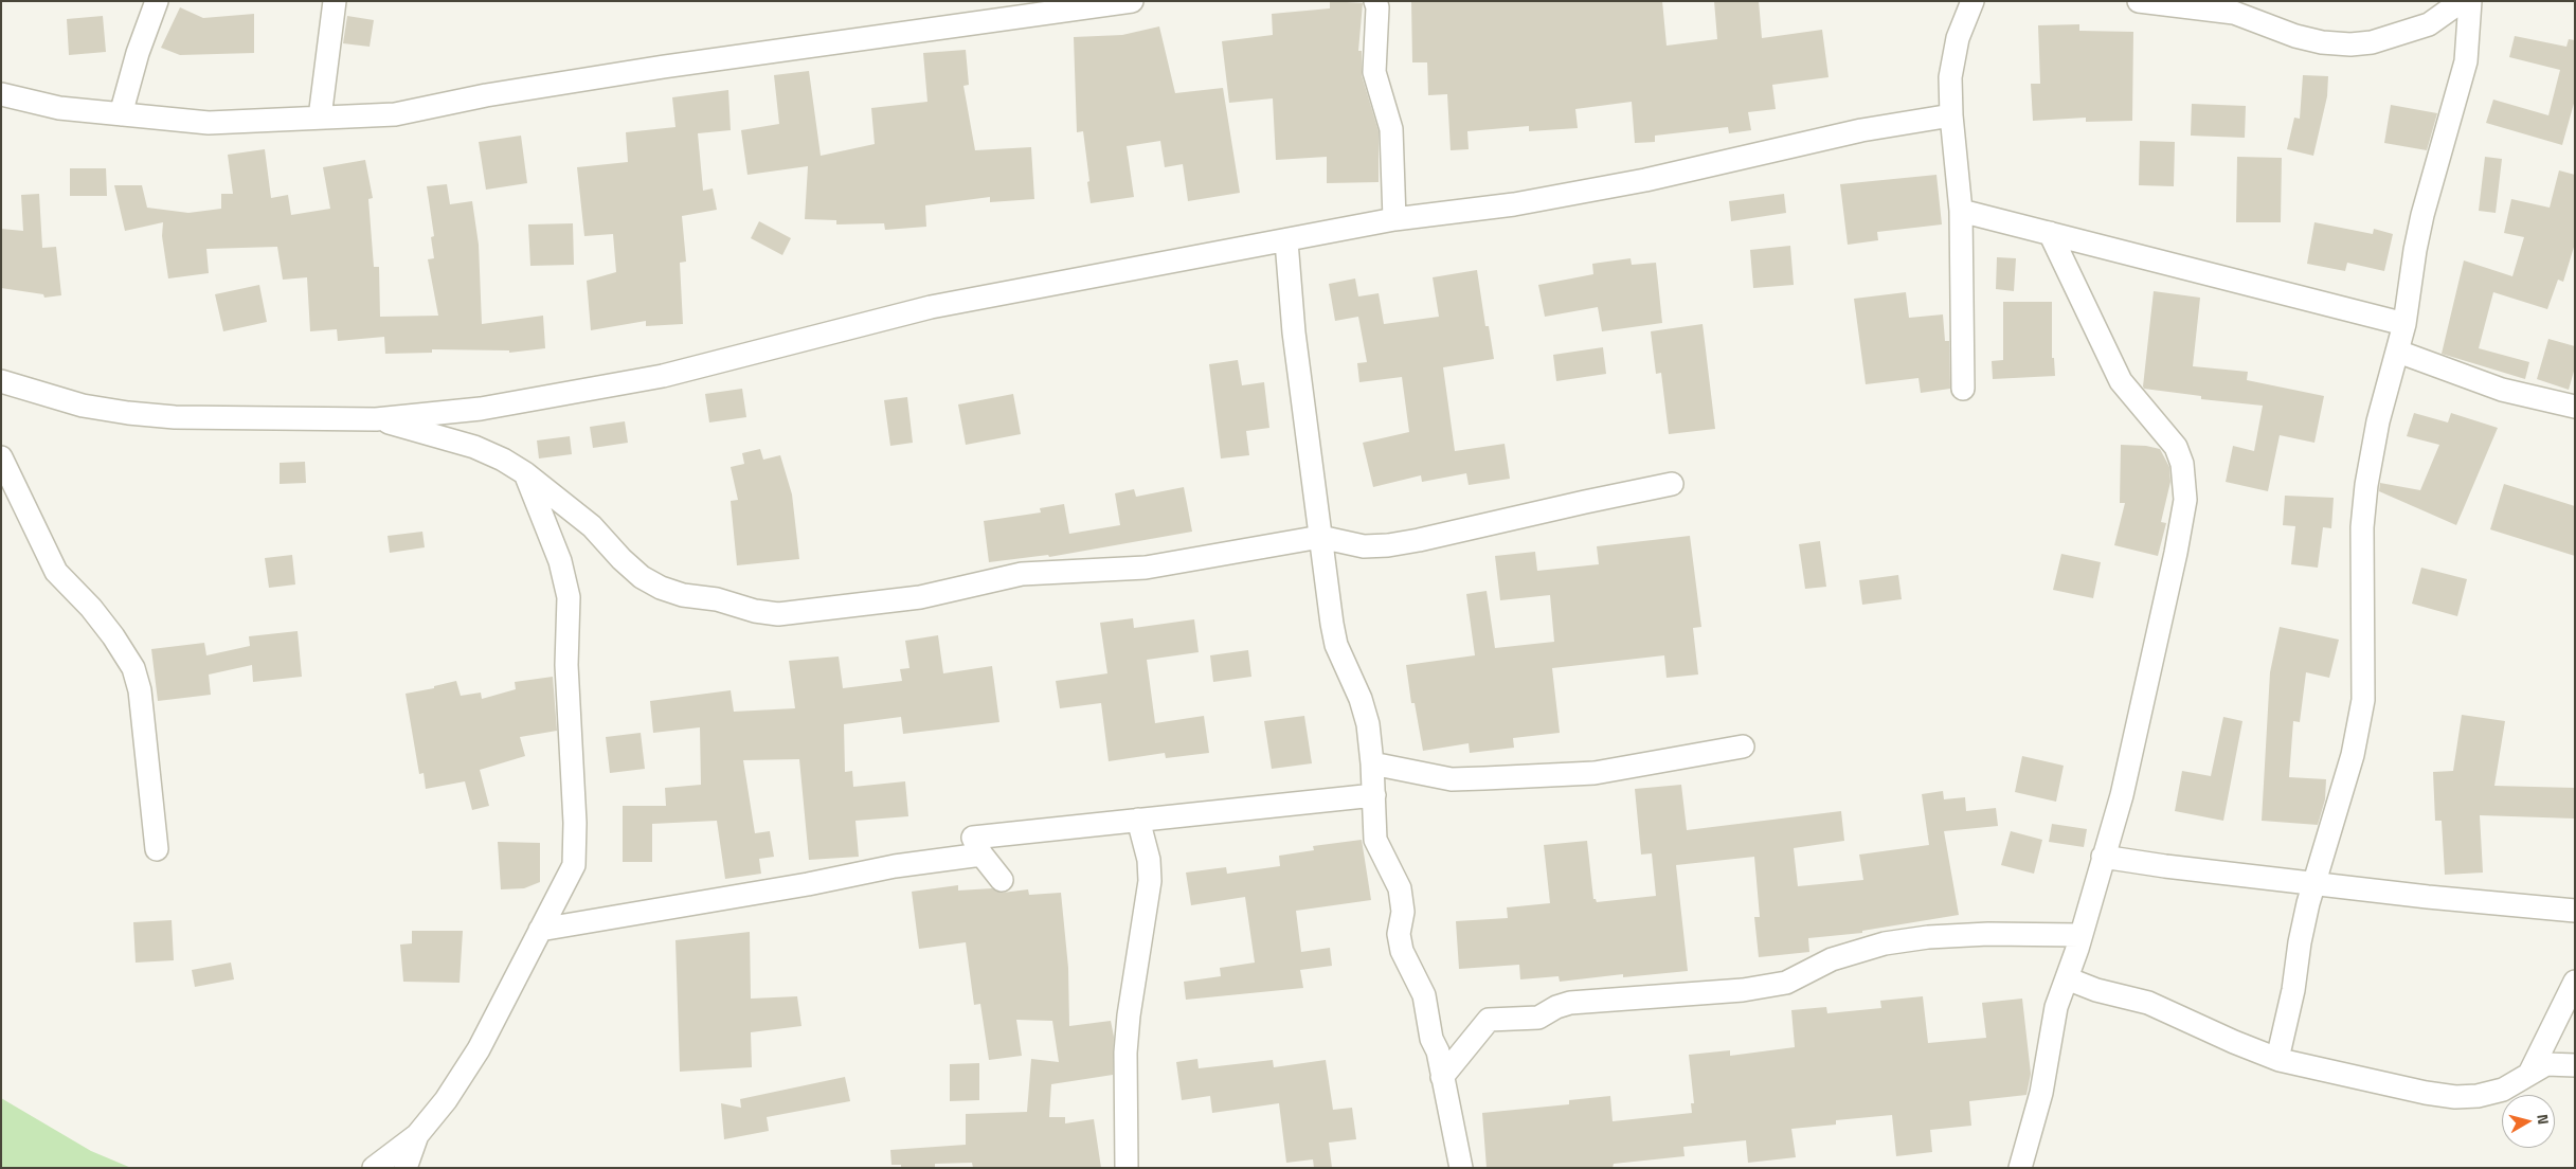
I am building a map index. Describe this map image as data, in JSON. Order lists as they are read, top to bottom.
{
  "north": "right"
}
